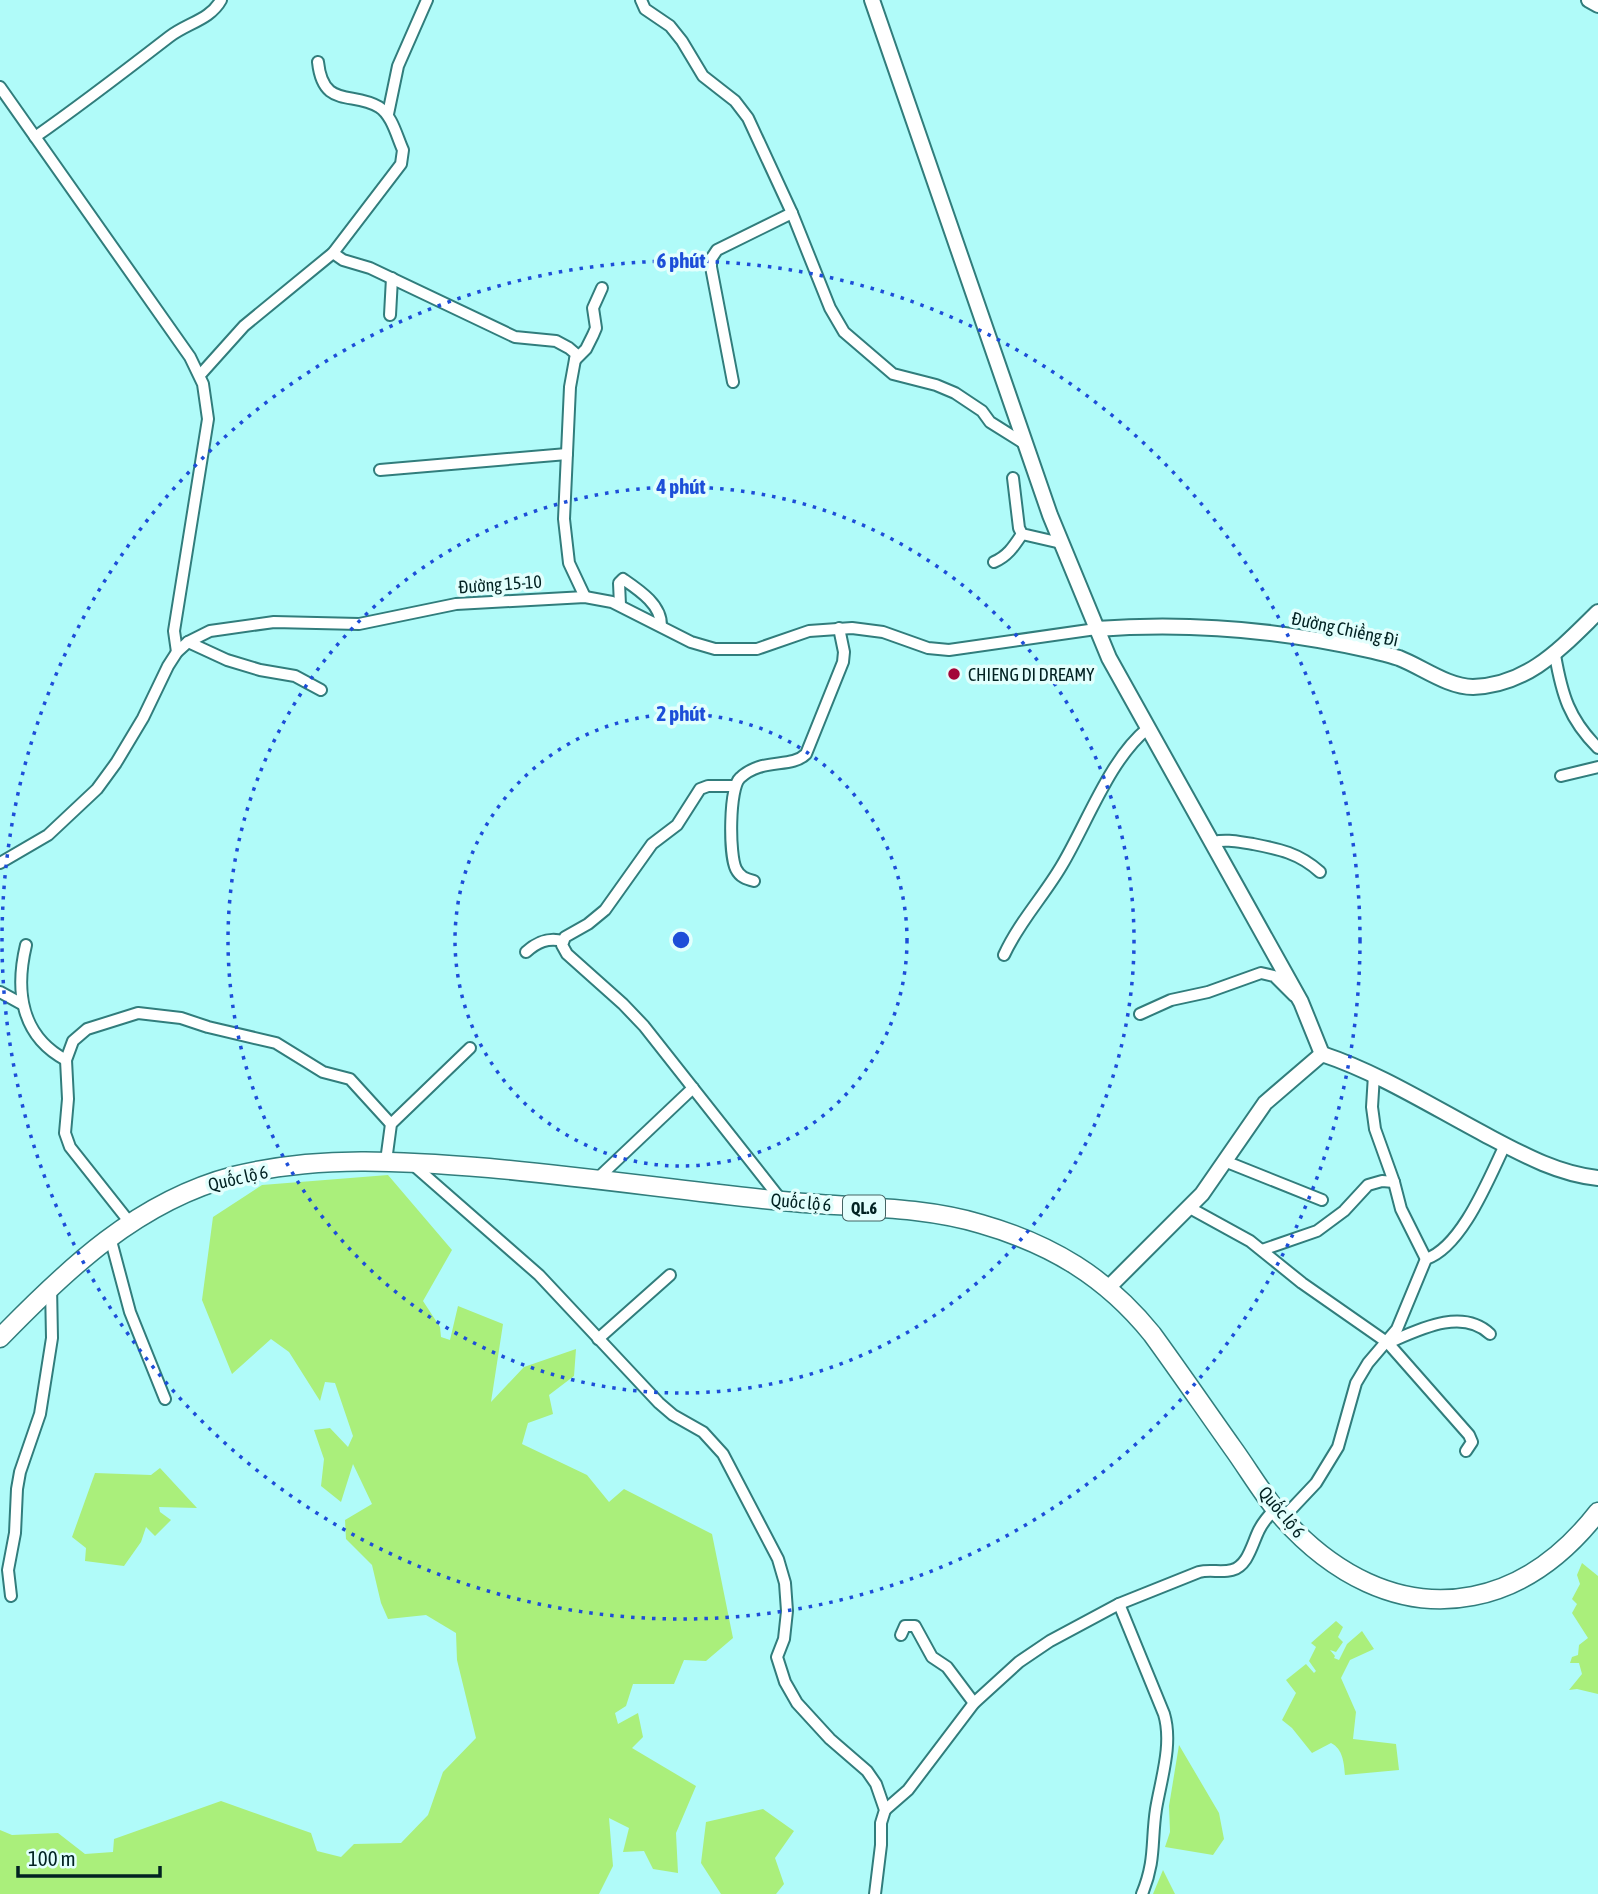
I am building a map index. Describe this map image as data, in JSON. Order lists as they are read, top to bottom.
{
  "streets": {
    "highway": ["Quốc lộ 6", "QL.6"],
    "street": ["Đường 15-10", "Đường Chiềng Đi"]
  },
  "crossings": [
    ["Đường 15-10", "Đường Chiềng Đi"]
  ],
  "places": ["CHIENG DI DREAMY"],
  "scale_bar": "100 m",
  "rings": ["6 phút", "4 phút", "2 phút"]
}
